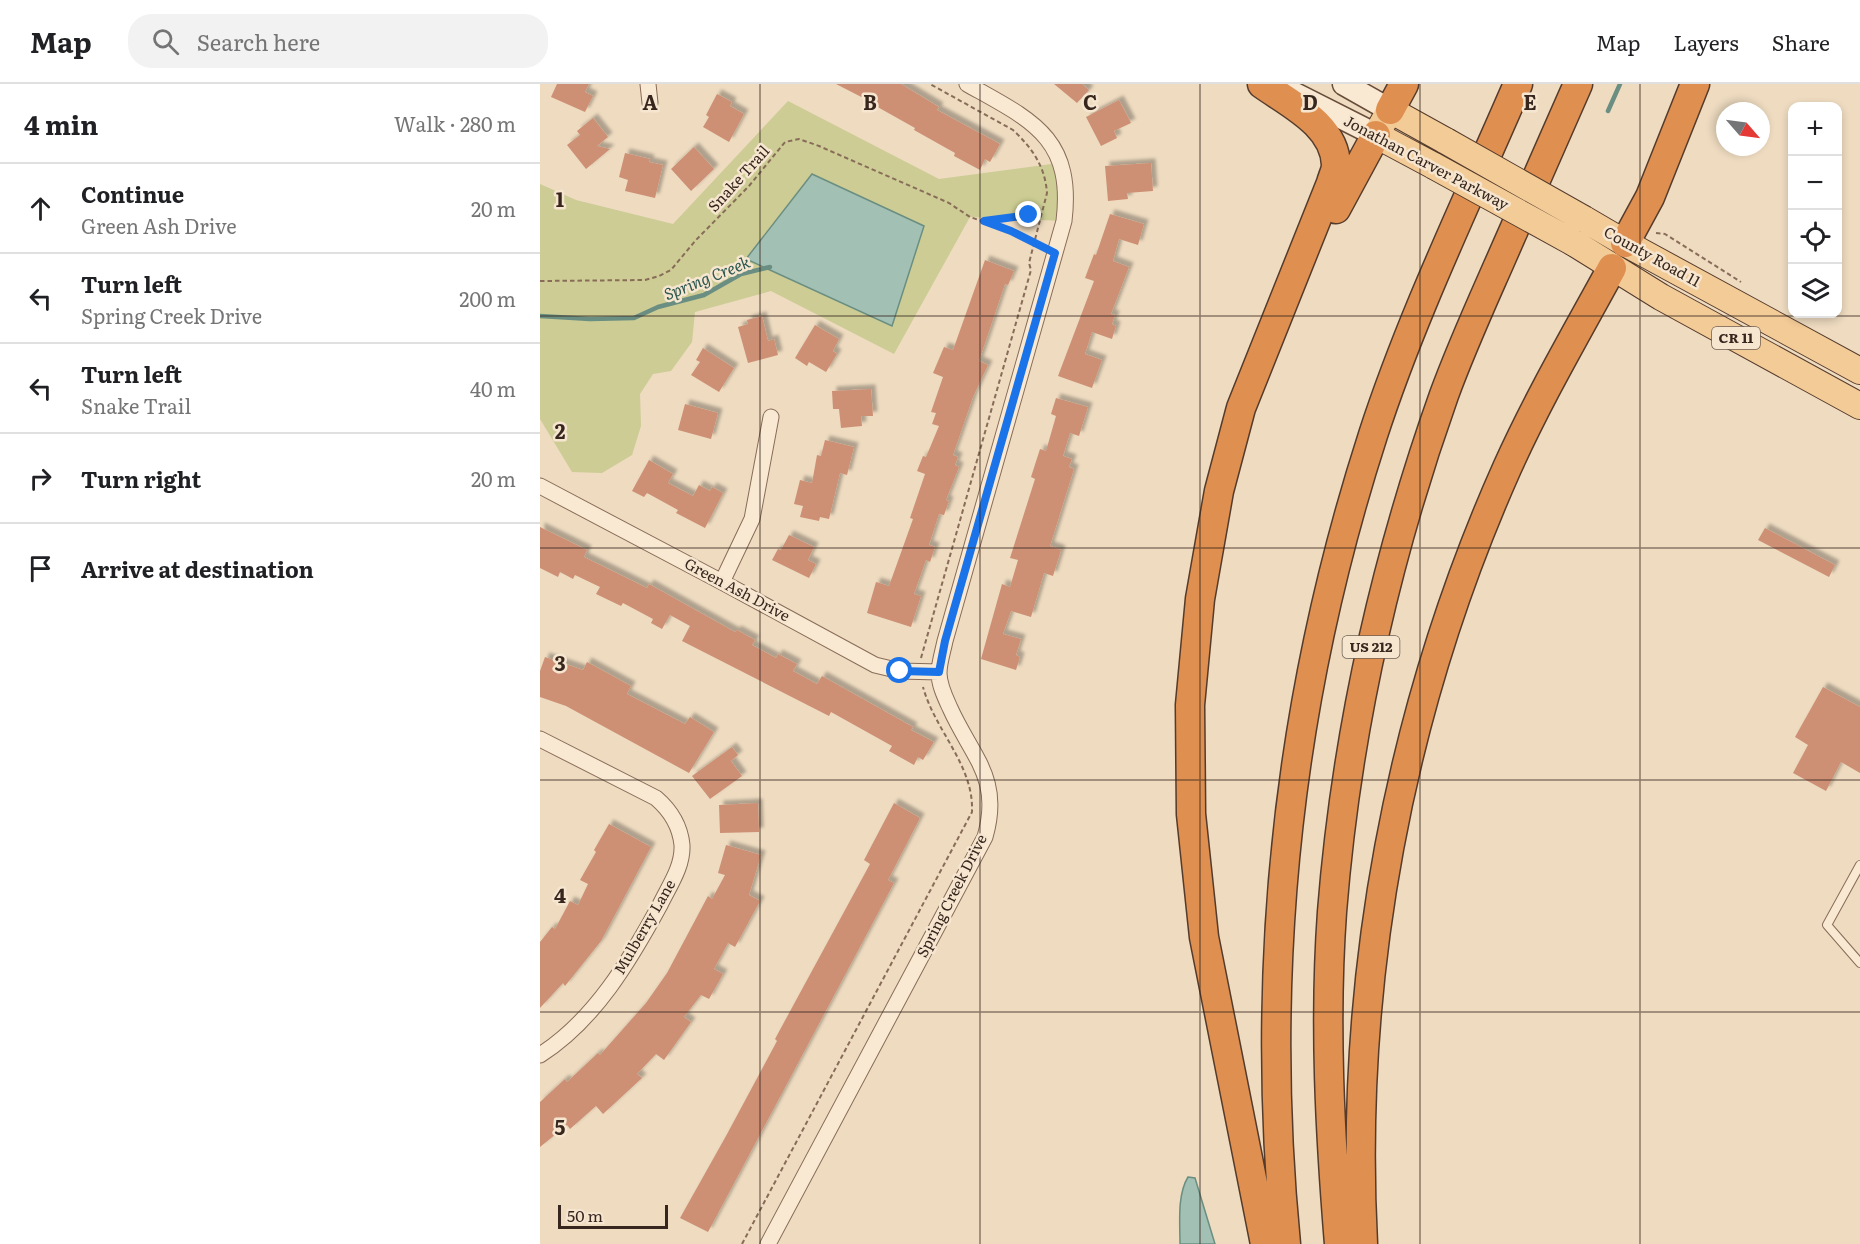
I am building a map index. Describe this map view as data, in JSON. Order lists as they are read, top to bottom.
{
  "streets": {
    "highway": ["US 212"],
    "main road": ["Jonathan Carver Parkway", "County Road 11", "CR 11"],
    "street": ["Green Ash Drive", "Spring Creek Drive", "Mulberry Lane"],
    "path": ["Snake Trail"]
  },
  "crossings": [
    ["Jonathan Carver Parkway", "County Road 11"],
    ["Snake Trail", "Spring Creek Drive"],
    ["Green Ash Drive", "Spring Creek Drive"]
  ],
  "water": ["Spring Creek"],
  "scale_bar": "50 m",
  "north": "bottom right",
  "page": {
    "header": "Map",
    "search": "Search here",
    "nav": ["Map", "Layers", "Share"],
    "heading": ["4 min", "Walk · 280 m"],
    "map_buttons": ["+", "−"],
    "list": [
      ["Continue", "Green Ash Drive", "20 m"],
      ["Turn left", "Spring Creek Drive", "200 m"],
      ["Turn left", "Snake Trail", "40 m"],
      ["Turn right", "20 m"],
      "Arrive at destination"
    ],
    "scale": "50 m"
  },
  "grid": {
    "columns": [
      "A",
      "B",
      "C",
      "D",
      "E"
    ],
    "rows": [
      "1",
      "2",
      "3",
      "4",
      "5"
    ]
  }
}
